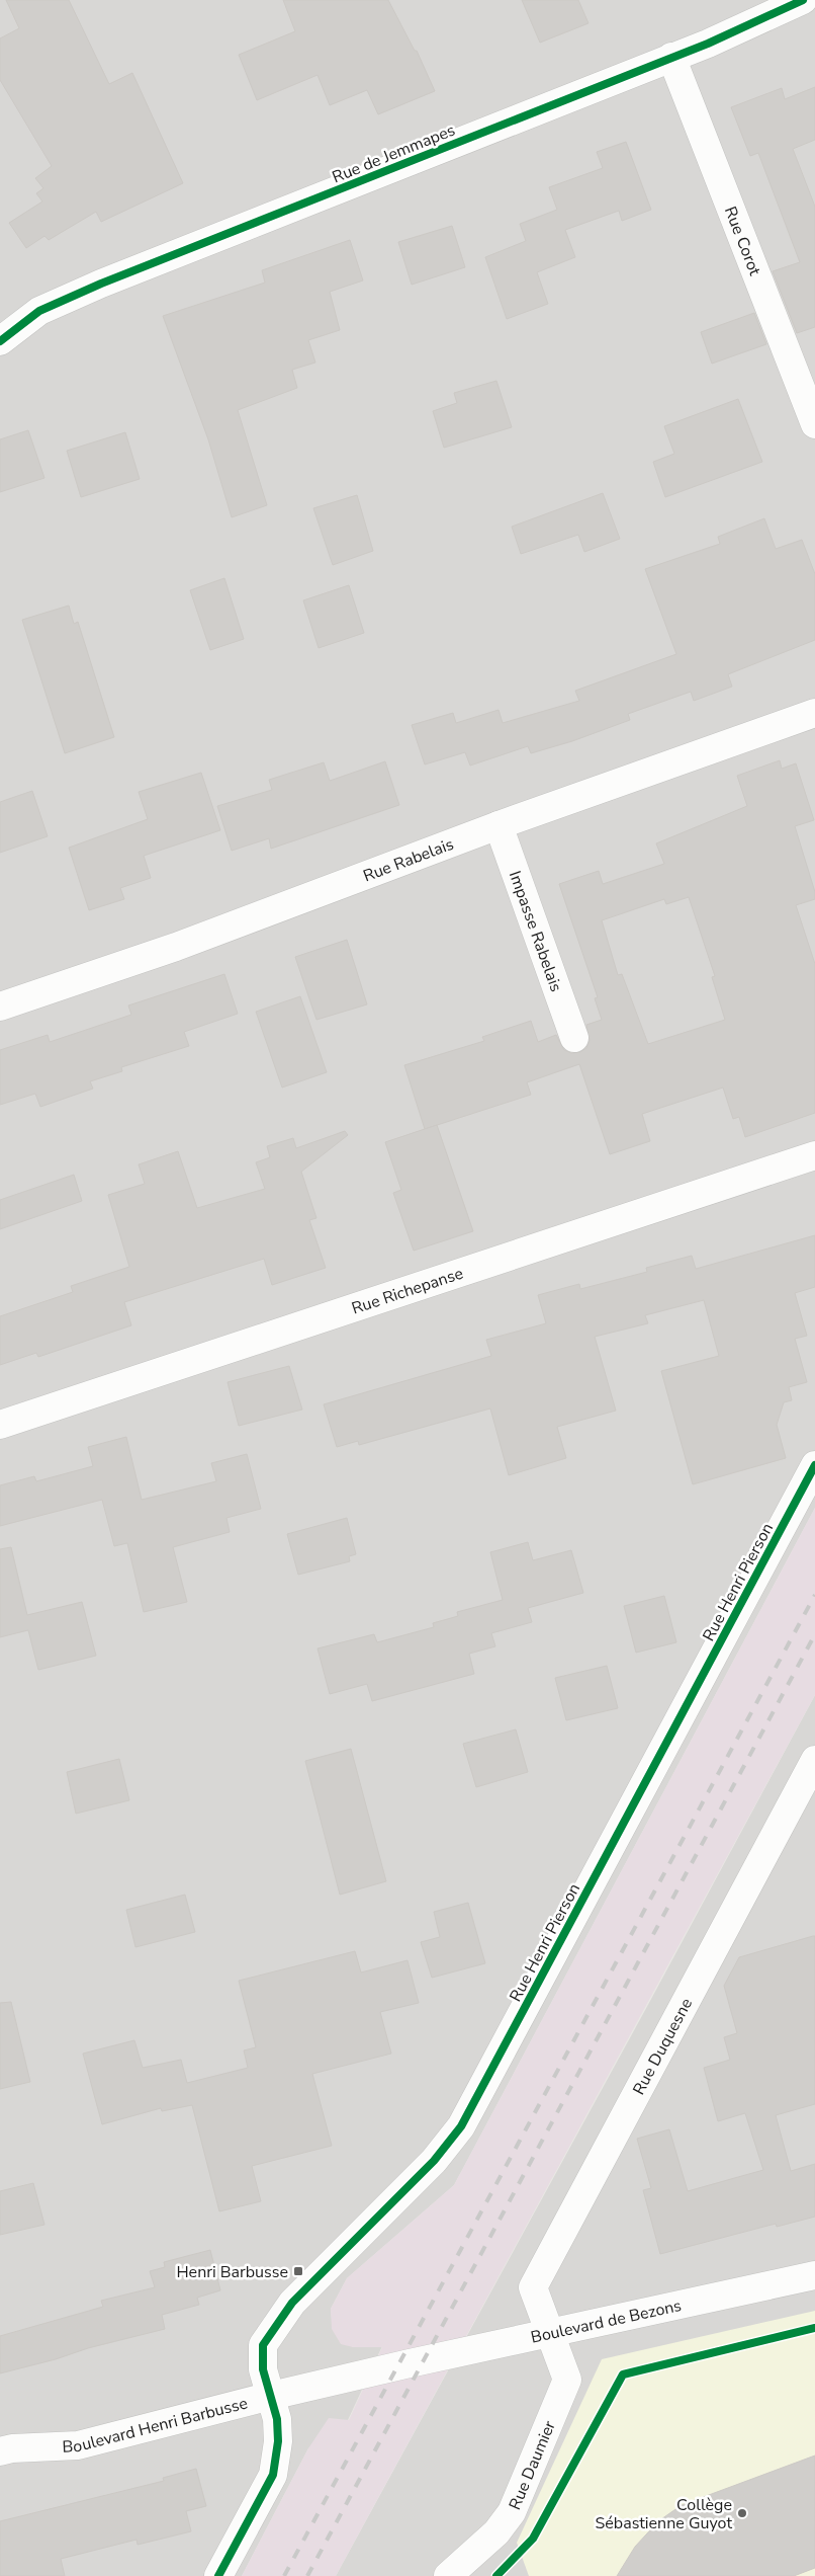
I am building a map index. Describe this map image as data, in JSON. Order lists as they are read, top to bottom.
{
  "streets": {
    "street": [
      "Rue de Jemmapes",
      "Rue Corot",
      "Rue Rabelais",
      "Impasse Rabelais",
      "Rue Richepanse",
      "Rue Henri Pierson",
      "Rue Duquesne",
      "Boulevard de Bezons",
      "Boulevard Henri Barbusse",
      "Rue Daumier"
    ]
  },
  "crossings": [
    ["Rue de Jemmapes", "Rue Corot"],
    ["Rue Rabelais", "Impasse Rabelais"],
    ["Rue Henri Pierson", "Boulevard Henri Barbusse"],
    ["Rue Duquesne", "Boulevard de Bezons"],
    ["Rue Duquesne", "Rue Daumier"],
    ["Boulevard de Bezons", "Boulevard Henri Barbusse"],
    ["Boulevard de Bezons", "Rue Daumier"]
  ],
  "places": {
    "transit": ["Henri Barbusse"],
    "other": ["Collège Sébastienne Guyot"]
  }
}
